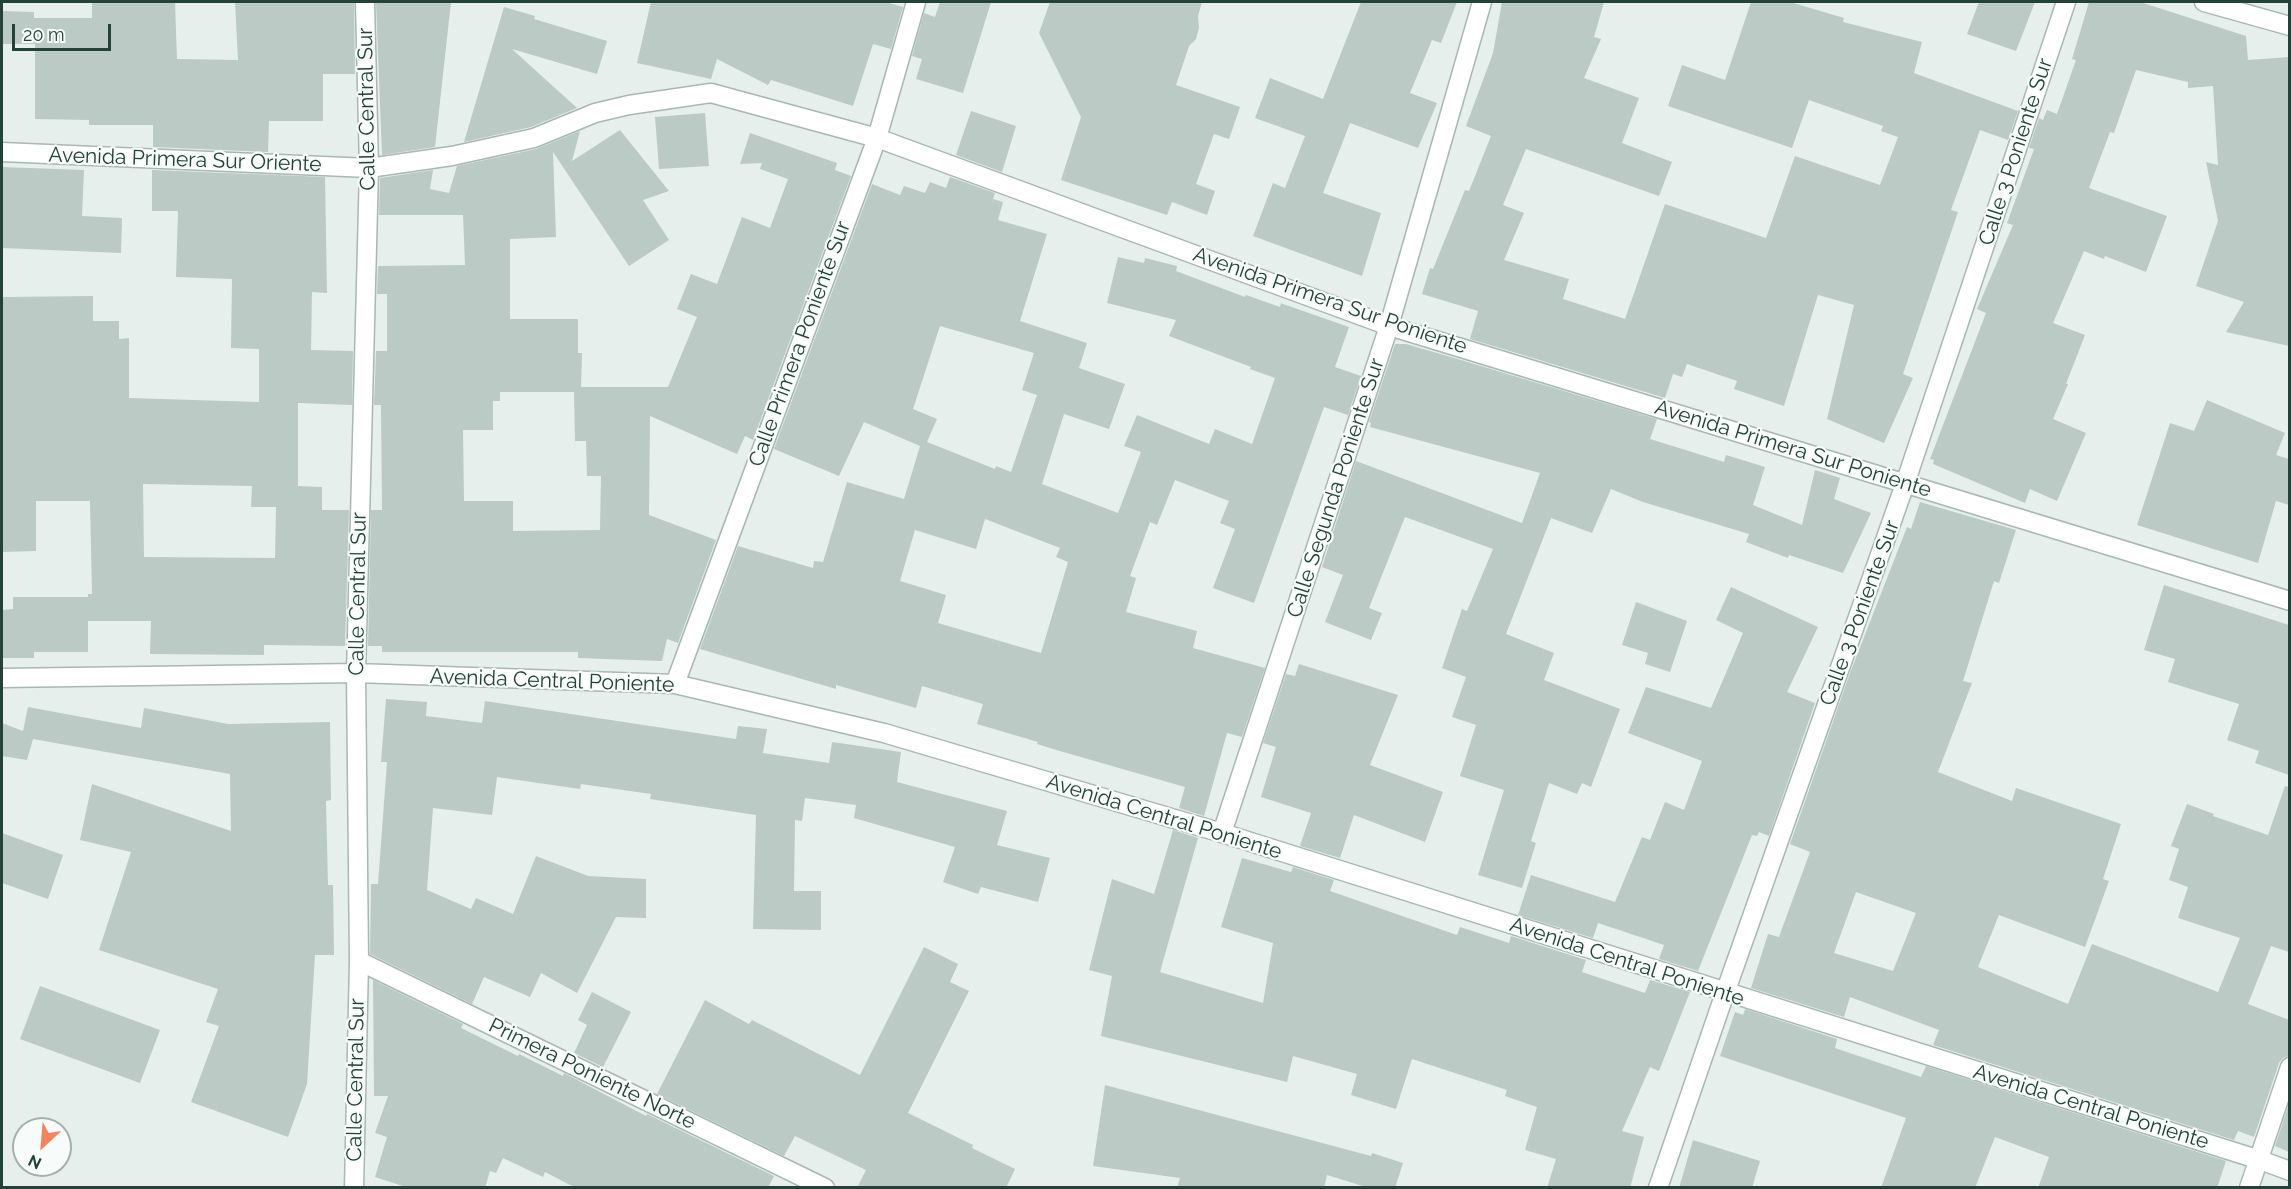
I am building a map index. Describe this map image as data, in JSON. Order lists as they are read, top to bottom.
{
  "streets": {
    "street": [
      "Calle Central Sur",
      "Calle 3 Poniente Sur",
      "Avenida Primera Sur Oriente",
      "Avenida Primera Sur Poniente",
      "Calle Primera Poniente Sur",
      "Calle Segunda Poniente Sur",
      "Avenida Central Poniente",
      "Primera Poniente Norte"
    ]
  },
  "crossings": [
    ["Calle Central Sur", "Avenida Primera Sur Oriente"],
    ["Calle Central Sur", "Avenida Primera Sur Poniente"],
    ["Calle Central Sur", "Avenida Central Poniente"],
    ["Calle Central Sur", "Primera Poniente Norte"],
    ["Calle 3 Poniente Sur", "Avenida Primera Sur Poniente"],
    ["Calle 3 Poniente Sur", "Avenida Central Poniente"],
    ["Avenida Primera Sur Oriente", "Avenida Primera Sur Poniente"],
    ["Avenida Primera Sur Poniente", "Calle Primera Poniente Sur"],
    ["Avenida Primera Sur Poniente", "Calle Segunda Poniente Sur"],
    ["Calle Primera Poniente Sur", "Avenida Central Poniente"],
    ["Calle Segunda Poniente Sur", "Avenida Central Poniente"]
  ],
  "scale_bar": "20 m",
  "north": "bottom left"
}
